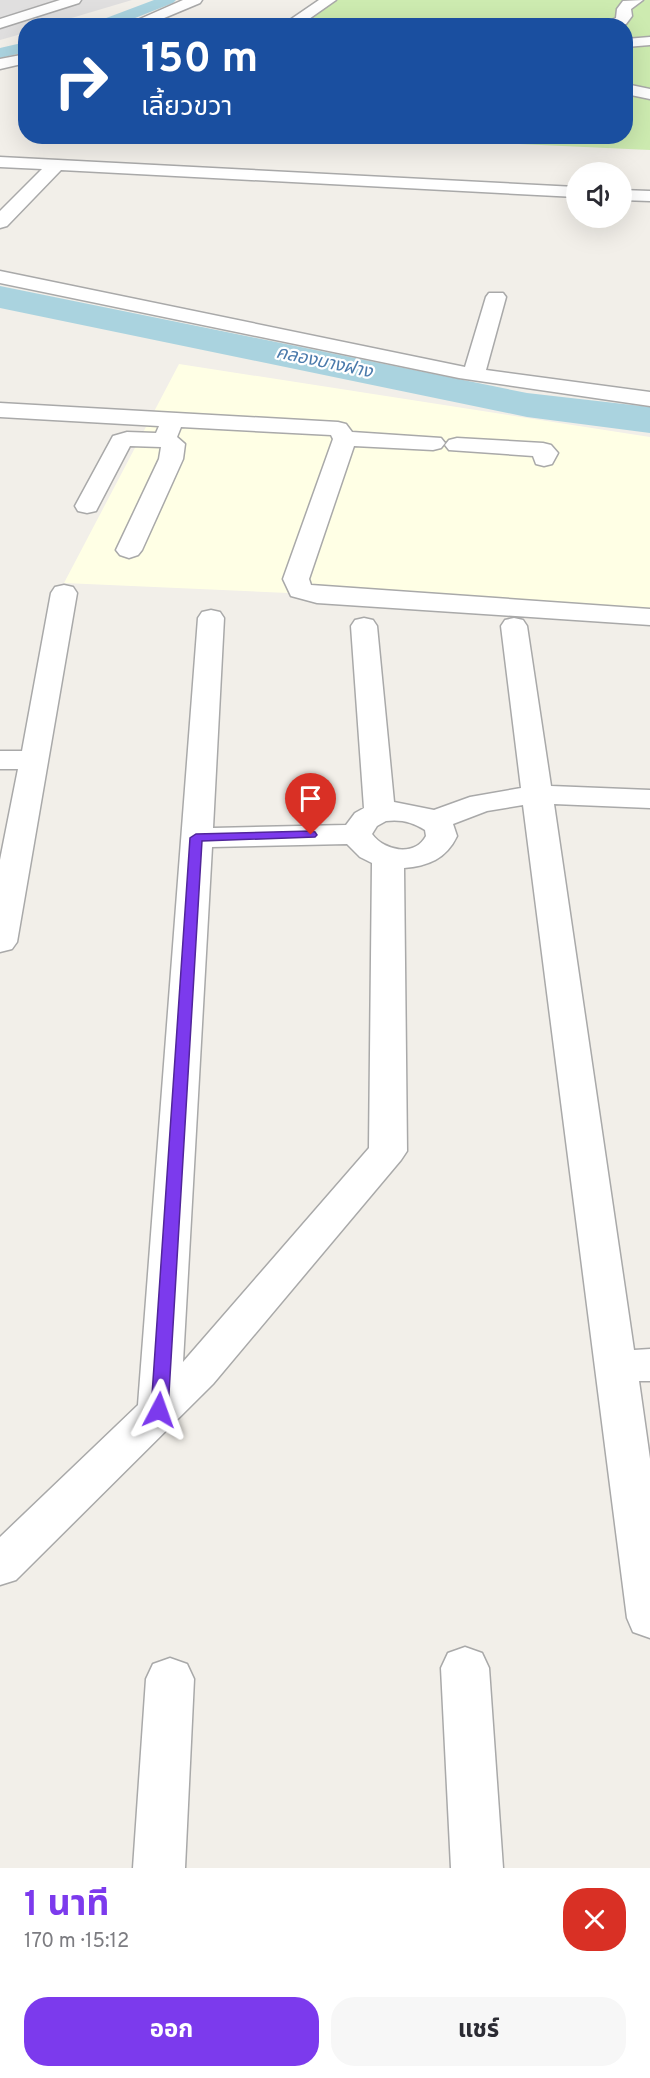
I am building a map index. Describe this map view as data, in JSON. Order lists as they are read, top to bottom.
{
  "water": ["คลองบางฝาง"],
  "page": {
    "turn": ["150 m", "เลี้ยวขวา"],
    "heading": ["1 นาที", "170 m · 15:12"],
    "buttons": ["ออก", "แชร์"]
  }
}
